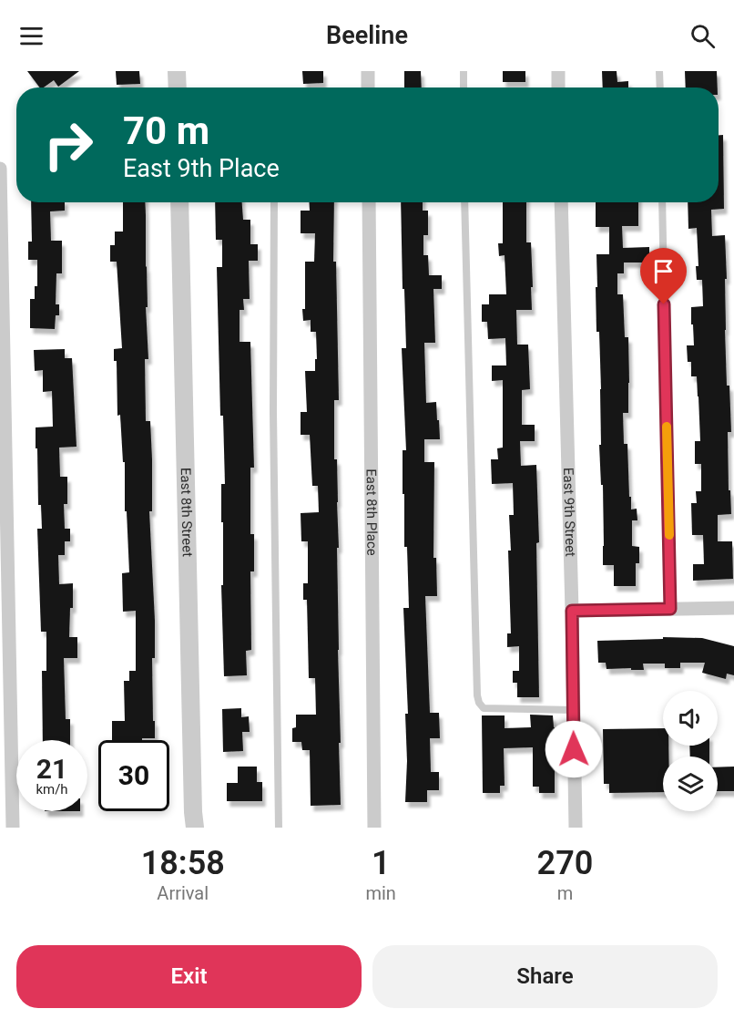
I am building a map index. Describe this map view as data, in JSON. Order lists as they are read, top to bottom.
{
  "streets": {
    "street": ["East 8th Street", "East 8th Place", "East 9th Street"]
  },
  "page": {
    "header": "Beeline",
    "turn": ["70 m", "East 9th Place"],
    "speed": "21 km/h",
    "limit": "30",
    "eta": [
      "18:58",
      "Arrival",
      "1",
      "min",
      "270",
      "m"
    ],
    "buttons": ["Exit", "Share"]
  }
}
